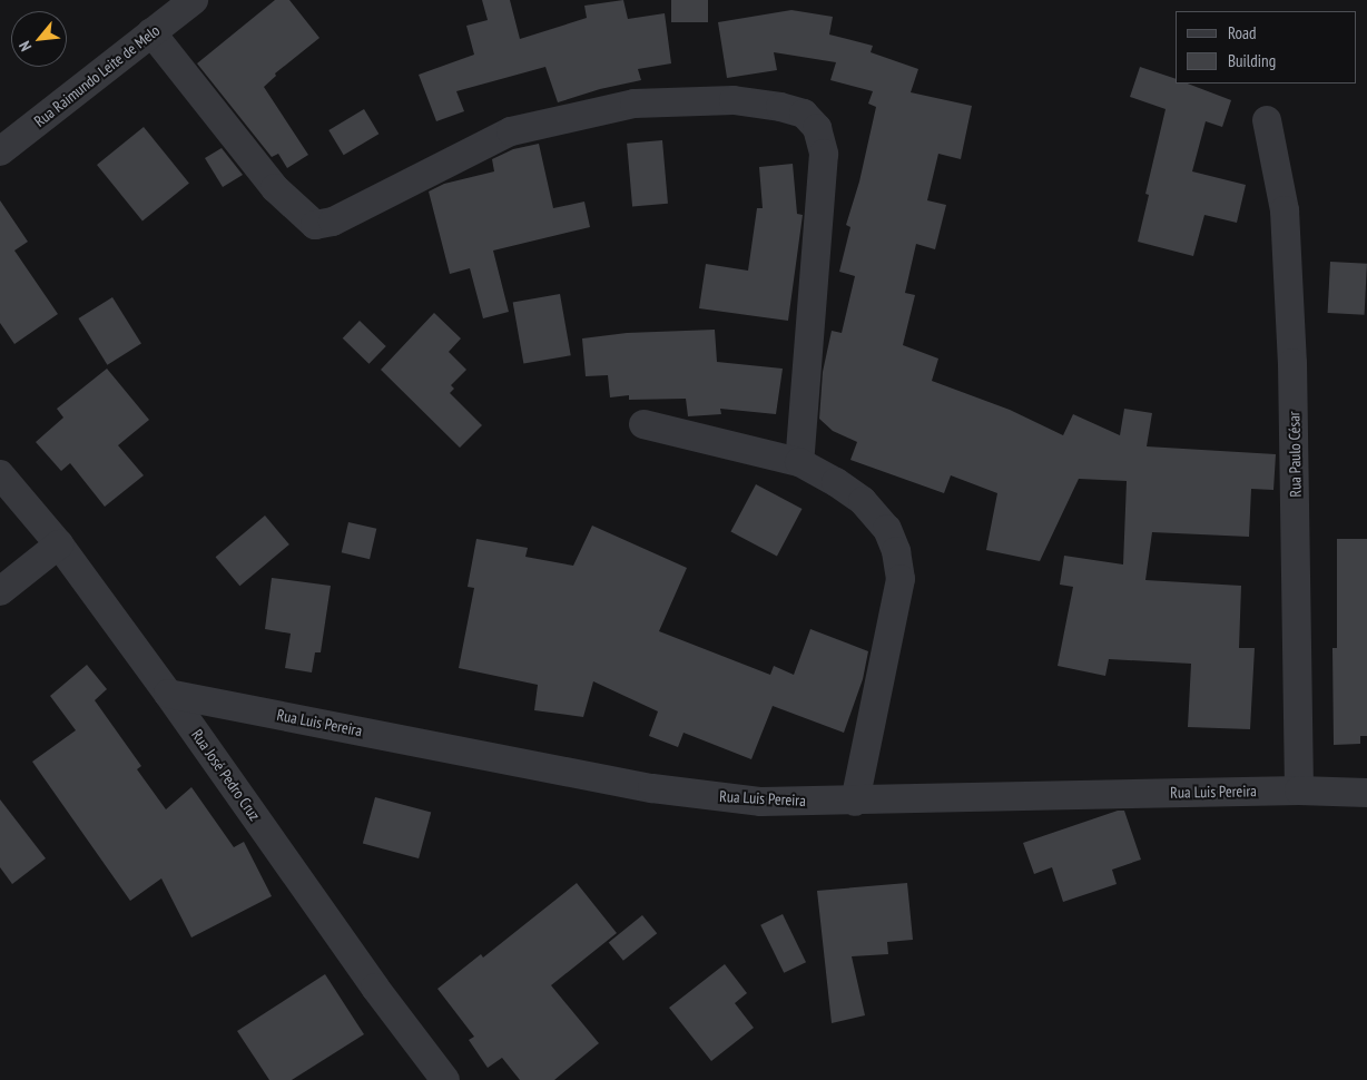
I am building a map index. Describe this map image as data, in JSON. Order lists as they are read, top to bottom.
{
  "streets": {
    "street": [
      "Rua Raimundo Leite de Melo",
      "Rua Paulo César",
      "Rua Luis Pereira",
      "Rua José Pedro Cruz"
    ]
  },
  "crossings": [
    ["Rua Paulo César", "Rua Luis Pereira"],
    ["Rua Luis Pereira", "Rua José Pedro Cruz"]
  ],
  "legend": ["Road", "Building"],
  "north": "bottom left"
}
